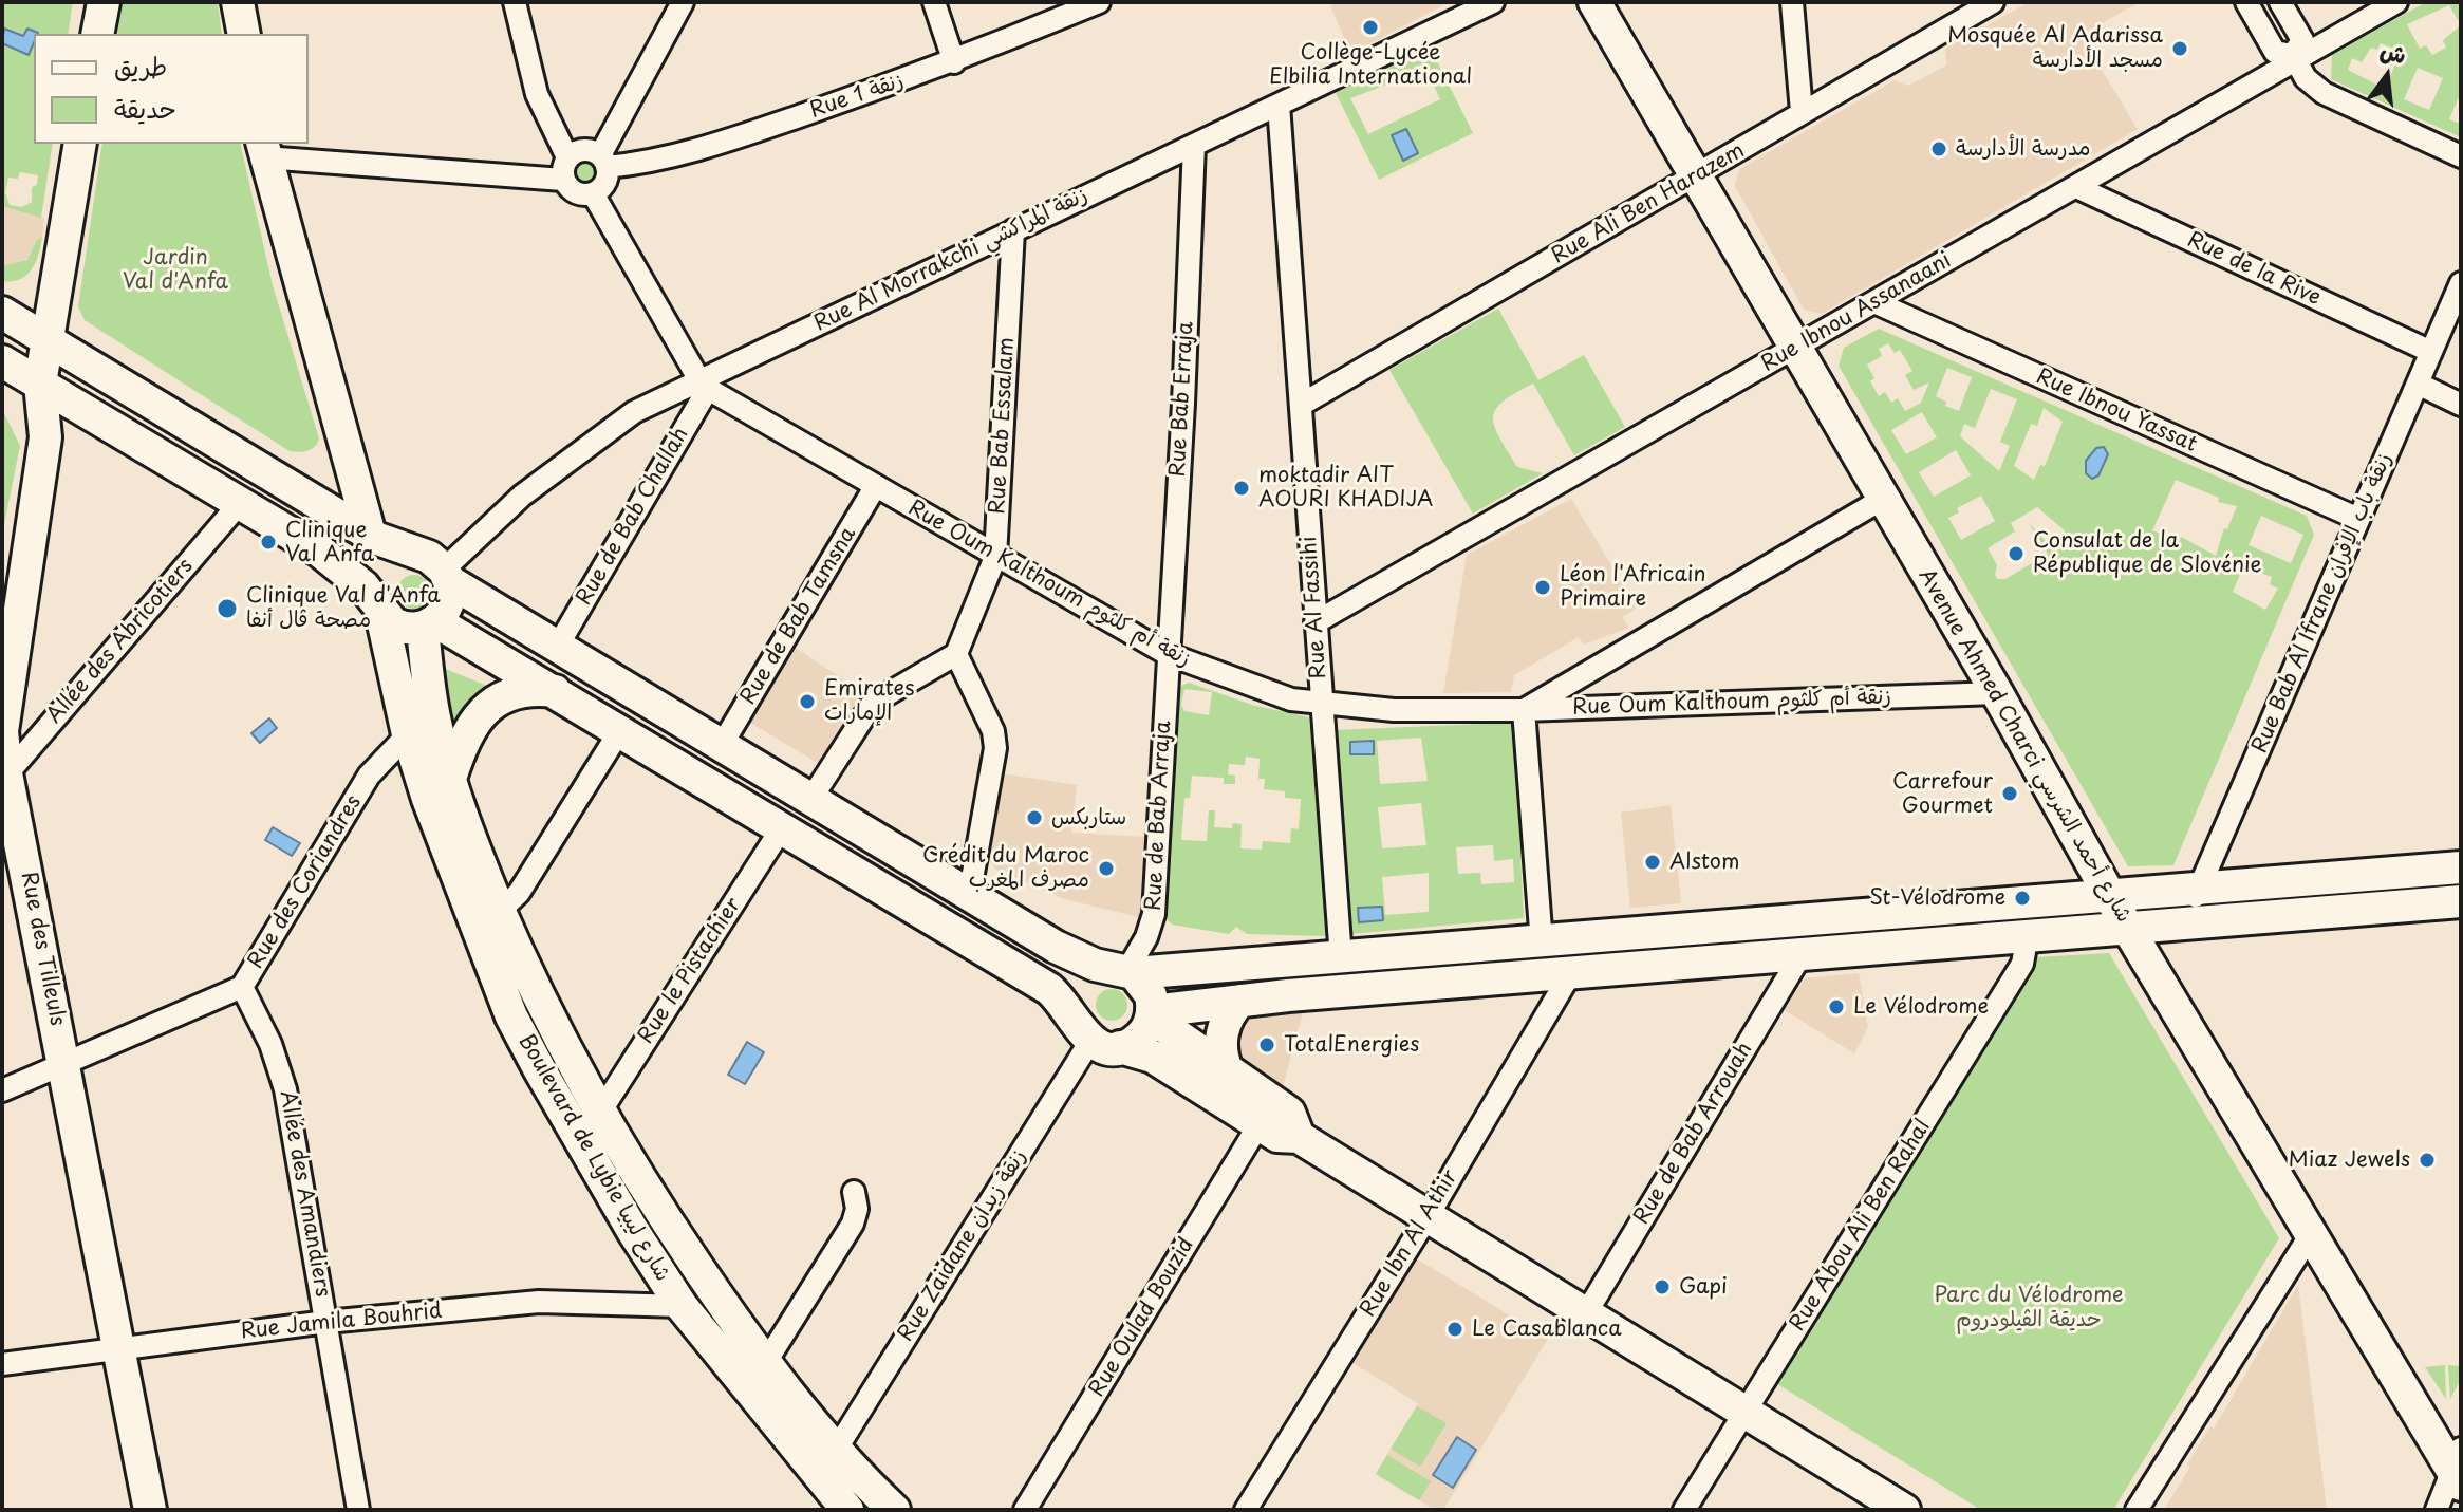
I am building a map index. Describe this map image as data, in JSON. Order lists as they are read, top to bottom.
{
  "streets": {
    "main road": ["Avenue Ahmed Charci شارع أحمد الشرسي", "Rue des Tilleuls", "Boulevard de Lybie شارع ليبيا"],
    "street": [
      "Rue 1 زنقة",
      "Rue Ali Ben Harazem",
      "Rue Al Morrakchi زنقة المراكشي",
      "Rue de la Rive",
      "Rue Ibnou Assanaani",
      "Rue Bab Erraja",
      "Rue Ibnou Yassat",
      "Rue Bab Essalam",
      "Rue de Bab Challah",
      "Rue Oum Kalthoum زنقة أم كلثوم",
      "Rue Bab Al Ifrane زنقة باب الإفران",
      "Rue Al Fassihi",
      "Rue de Bab Tamsna",
      "Allée des Abricotiers",
      "Rue de Bab Arraja",
      "Rue des Coriandres",
      "Rue le Pistachier",
      "Rue de Bab Arrouah",
      "Allée des Amandiers",
      "Rue Abou Ali Ben Rahal",
      "Rue Ibn Al Athir",
      "Rue Zaidane زنقة زيدان",
      "Rue Oulad Bouzid",
      "Rue Jamila Bouhrid"
    ]
  },
  "crossings": [
    ["Rue 1 زنقة", "Rue Oum Kalthoum زنقة أم كلثوم"],
    ["Rue Ali Ben Harazem", "Rue Al Fassihi"],
    ["Rue Ali Ben Harazem", "Avenue Ahmed Charci شارع أحمد الشرسي"],
    ["Rue Al Morrakchi زنقة المراكشي", "Rue Bab Erraja"],
    ["Rue Al Morrakchi زنقة المراكشي", "Rue Bab Essalam"],
    ["Rue Al Morrakchi زنقة المراكشي", "Rue de Bab Challah"],
    ["Rue Al Morrakchi زنقة المراكشي", "Rue Oum Kalthoum زنقة أم كلثوم"],
    ["Rue Al Morrakchi زنقة المراكشي", "Rue Al Fassihi"],
    ["Rue Al Morrakchi زنقة المراكشي", "Boulevard de Lybie شارع ليبيا"],
    ["Rue de la Rive", "Rue Ibnou Assanaani"],
    ["Rue de la Rive", "Rue Bab Al Ifrane زنقة باب الإفران"],
    ["Rue Ibnou Assanaani", "Rue Ibnou Yassat"],
    ["Rue Ibnou Assanaani", "Rue Al Fassihi"],
    ["Rue Ibnou Assanaani", "Avenue Ahmed Charci شارع أحمد الشرسي"],
    ["Rue Bab Erraja", "Rue Oum Kalthoum زنقة أم كلثوم"],
    ["Rue Bab Erraja", "Rue de Bab Arraja"],
    ["Rue Ibnou Yassat", "Rue Bab Al Ifrane زنقة باب الإفران"],
    ["Rue Bab Essalam", "Rue Oum Kalthoum زنقة أم كلثوم"],
    ["Rue de Bab Challah", "Rue Oum Kalthoum زنقة أم كلثوم"],
    ["Rue Oum Kalthoum زنقة أم كلثوم", "Rue Al Fassihi"],
    ["Rue Oum Kalthoum زنقة أم كلثوم", "Rue de Bab Tamsna"],
    ["Rue Oum Kalthoum زنقة أم كلثوم", "Avenue Ahmed Charci شارع أحمد الشرسي"],
    ["Rue Oum Kalthoum زنقة أم كلثوم", "Rue de Bab Arraja"],
    ["Allée des Abricotiers", "Rue des Tilleuls"],
    ["Rue de Bab Arraja", "Rue Zaidane زنقة زيدان"],
    ["Rue des Coriandres", "Rue des Tilleuls"],
    ["Rue des Coriandres", "Boulevard de Lybie شارع ليبيا"],
    ["Rue des Coriandres", "Allée des Amandiers"],
    ["Rue des Tilleuls", "Rue Jamila Bouhrid"],
    ["Rue le Pistachier", "Boulevard de Lybie شارع ليبيا"],
    ["Boulevard de Lybie شارع ليبيا", "Rue Zaidane زنقة زيدان"],
    ["Boulevard de Lybie شارع ليبيا", "Rue Jamila Bouhrid"],
    ["Allée des Amandiers", "Rue Jamila Bouhrid"]
  ],
  "parks": ["Jardin Val d'Anfa", "Parc du Vélodrome حديقة الڤيلودروم"],
  "places": [
    "Collège-Lycée Elbilia International",
    "Mosquée Al Adarissa مسجد الأدارسة",
    "مدرسة الأدارسة",
    "moktadir AIT AOURI KHADIJA",
    "Clinique Val Anfa",
    "Consulat de la République de Slovénie",
    "Léon l'Africain Primaire",
    "Clinique Val d'Anfa مصحة ڤال أنفا",
    "Emirates الإمارات",
    "Carrefour Gourmet",
    "ستاربكس",
    "Alstom",
    "Crédit du Maroc مصرف المغرب",
    "St-Vélodrome",
    "Le Vélodrome",
    "TotalEnergies",
    "Miaz Jewels",
    "Gapi",
    "Le Casablanca"
  ],
  "legend": ["طريق", "حديقة"],
  "north": "top"
}
